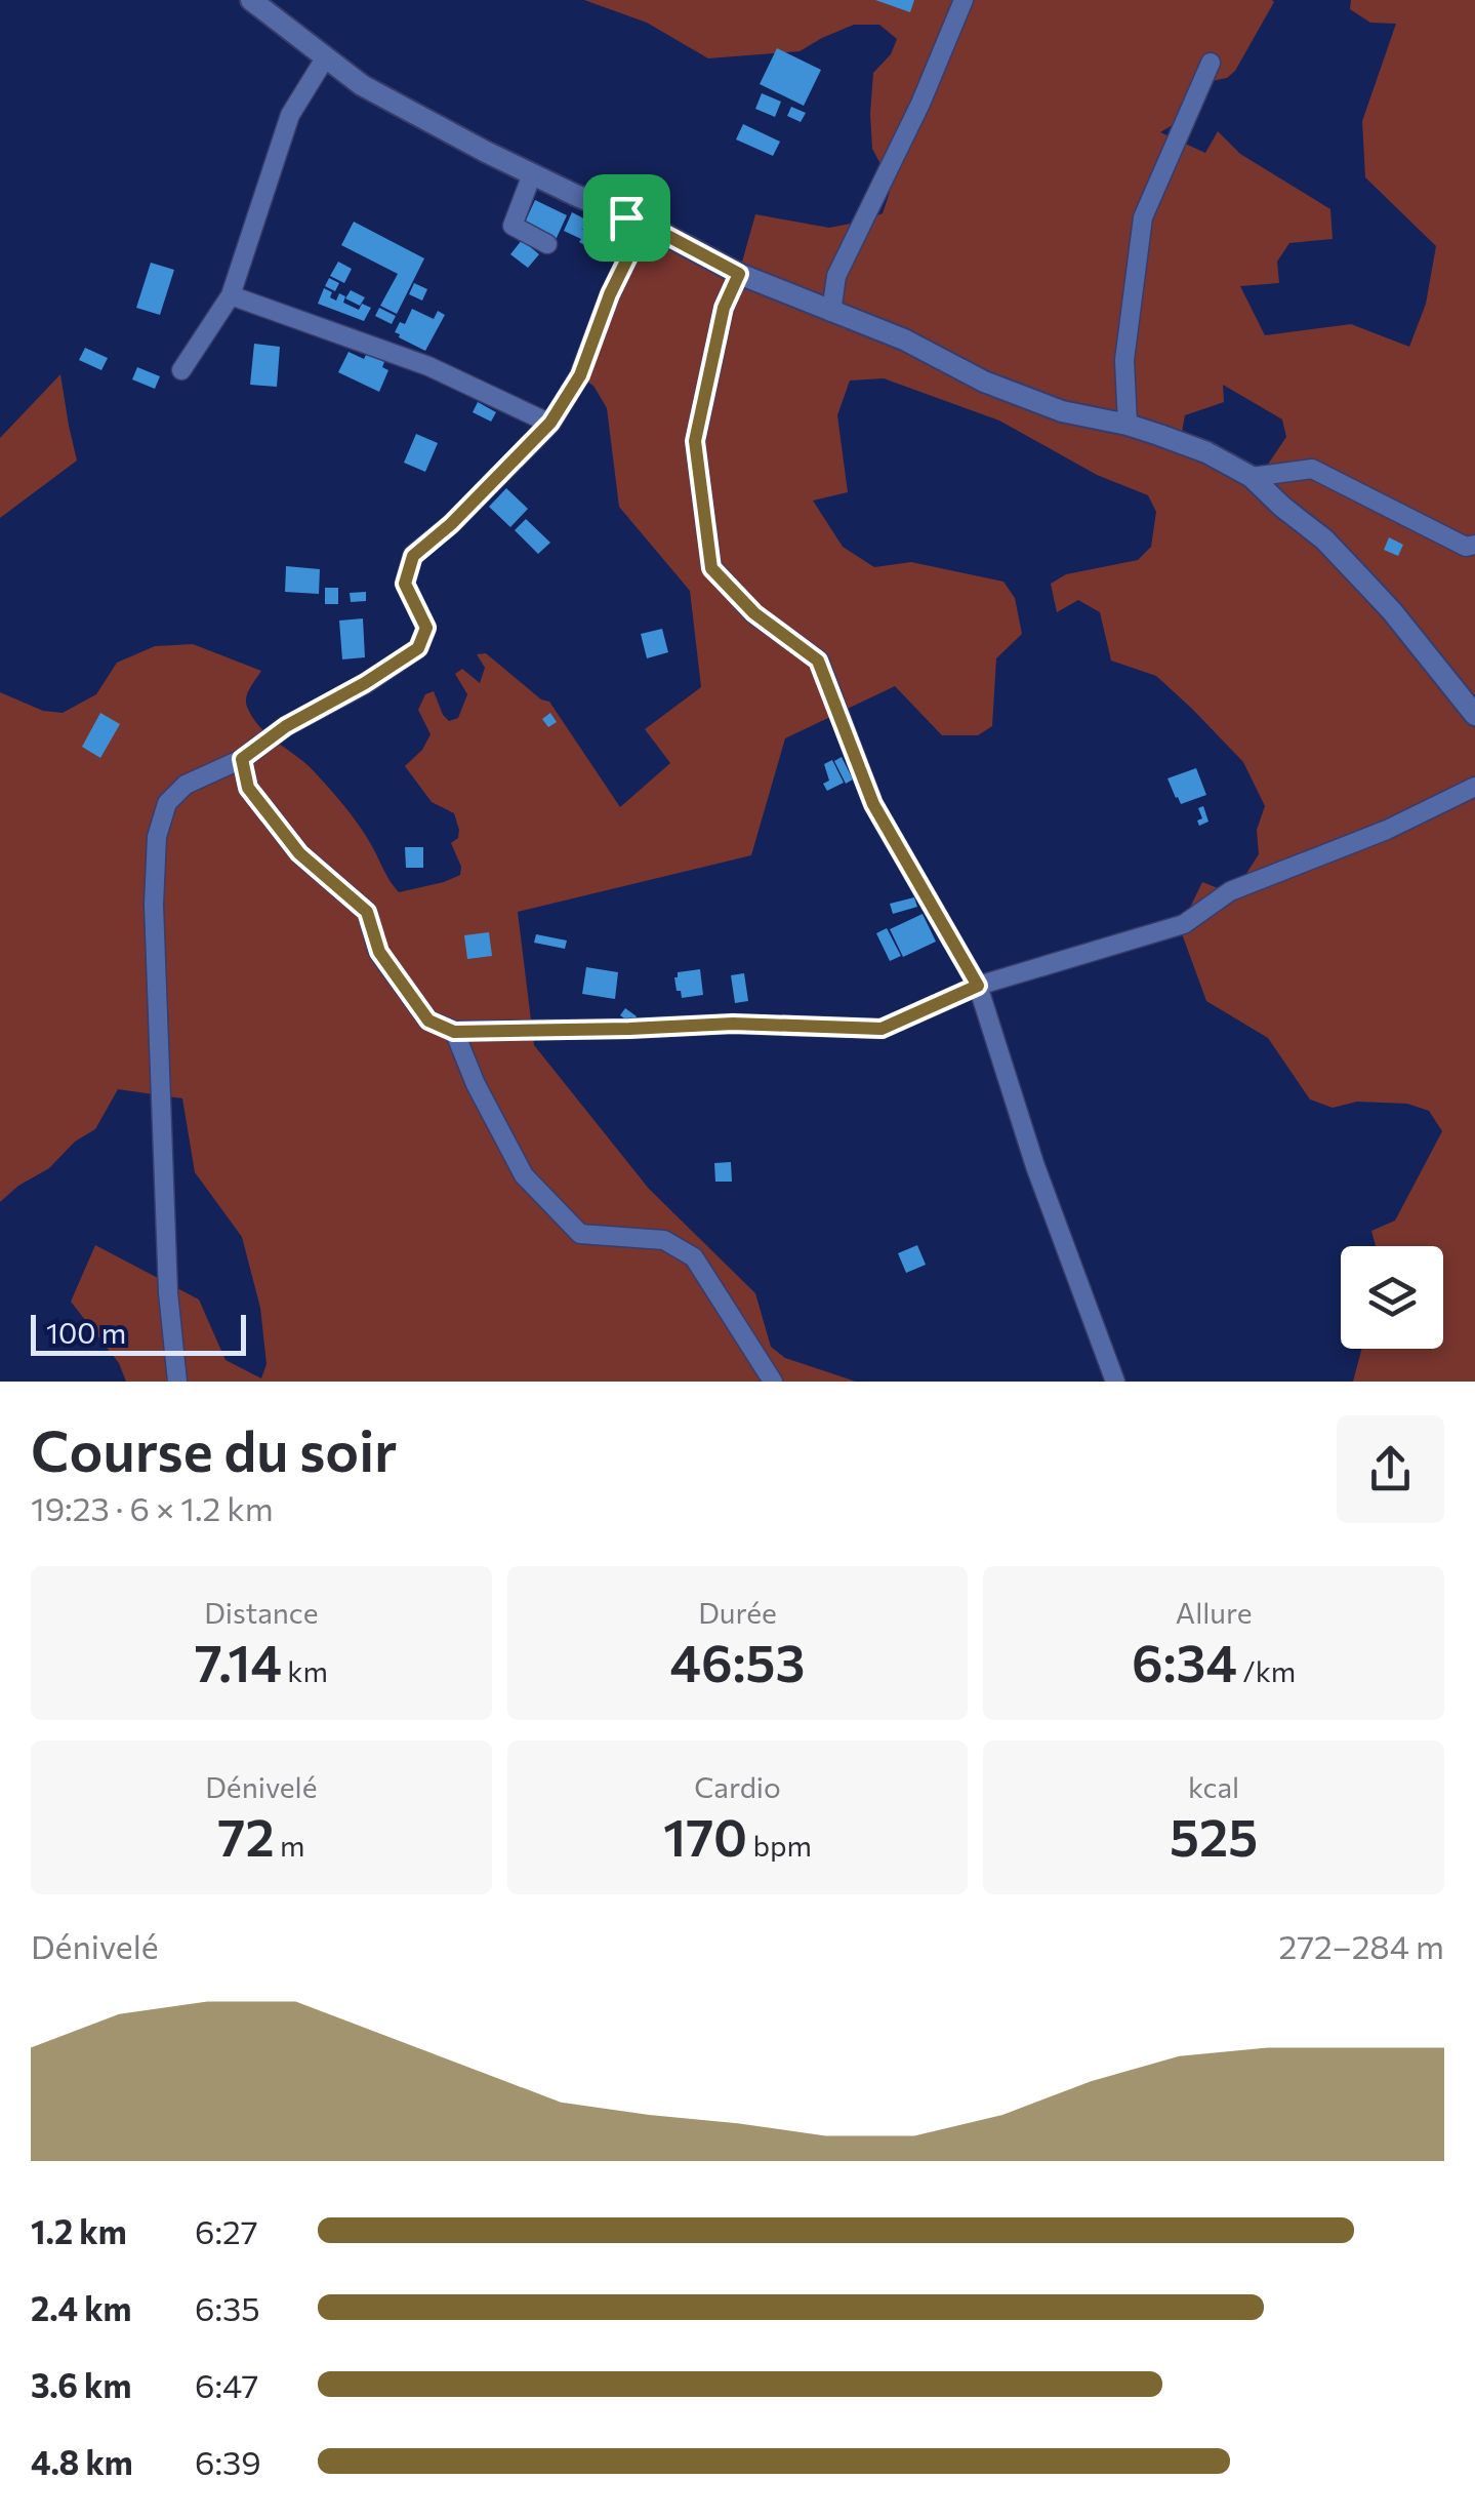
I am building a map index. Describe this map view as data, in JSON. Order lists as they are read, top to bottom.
{
  "scale_bar": "100 m",
  "page": {
    "scale": "100 m",
    "heading": ["Course du soir", "19:23 · 6 × 1.2 km"],
    "stats": [
      ["Distance", "7.14 km"],
      ["Durée", "46:53"],
      ["Allure", "6:34 /km"],
      ["Dénivelé", "72 m"],
      ["Cardio", "170 bpm"],
      ["kcal", "525"]
    ],
    "chart": ["Dénivelé", "272–284 m"],
    "list": [
      {
        "name": "1.2 km",
        "note": "6:27"
      },
      {
        "name": "2.4 km",
        "note": "6:35"
      },
      {
        "name": "3.6 km",
        "note": "6:47"
      },
      {
        "name": "4.8 km",
        "note": "6:39"
      }
    ]
  }
}
